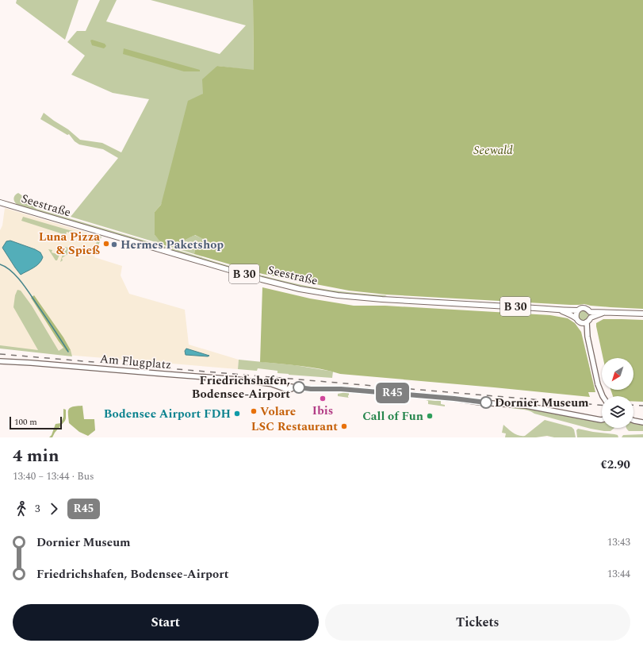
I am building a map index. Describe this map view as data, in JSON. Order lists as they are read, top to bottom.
{
  "streets": {
    "main road": ["Seestraße", "B 30"],
    "street": ["Am Flugplatz"]
  },
  "crossings": [
    ["Seestraße", "B 30"]
  ],
  "parks": ["Seewald"],
  "places": [
    "Luna Pizza & Spieß",
    "Hermes Paketshop",
    "Friedrichshafen, Bodensee-Airport",
    "Ibis",
    "Dornier Museum",
    "Volare",
    "Bodensee Airport FDH",
    "Call of Fun",
    "LSC Restaurant"
  ],
  "lines": ["bus line R45"],
  "scale_bar": "100 m",
  "north": "bottom left",
  "page": {
    "on_map": "R45",
    "scale": "100 m",
    "heading": ["4 min", "13:40 – 13:44 · Bus", "€2.90"],
    "legs": ["3", "R45"],
    "list": [
      {
        "name": "Dornier Museum",
        "value": "13:43"
      },
      {
        "name": "Friedrichshafen, Bodensee-Airport",
        "value": "13:44"
      }
    ],
    "buttons": ["Start", "Tickets"]
  }
}
